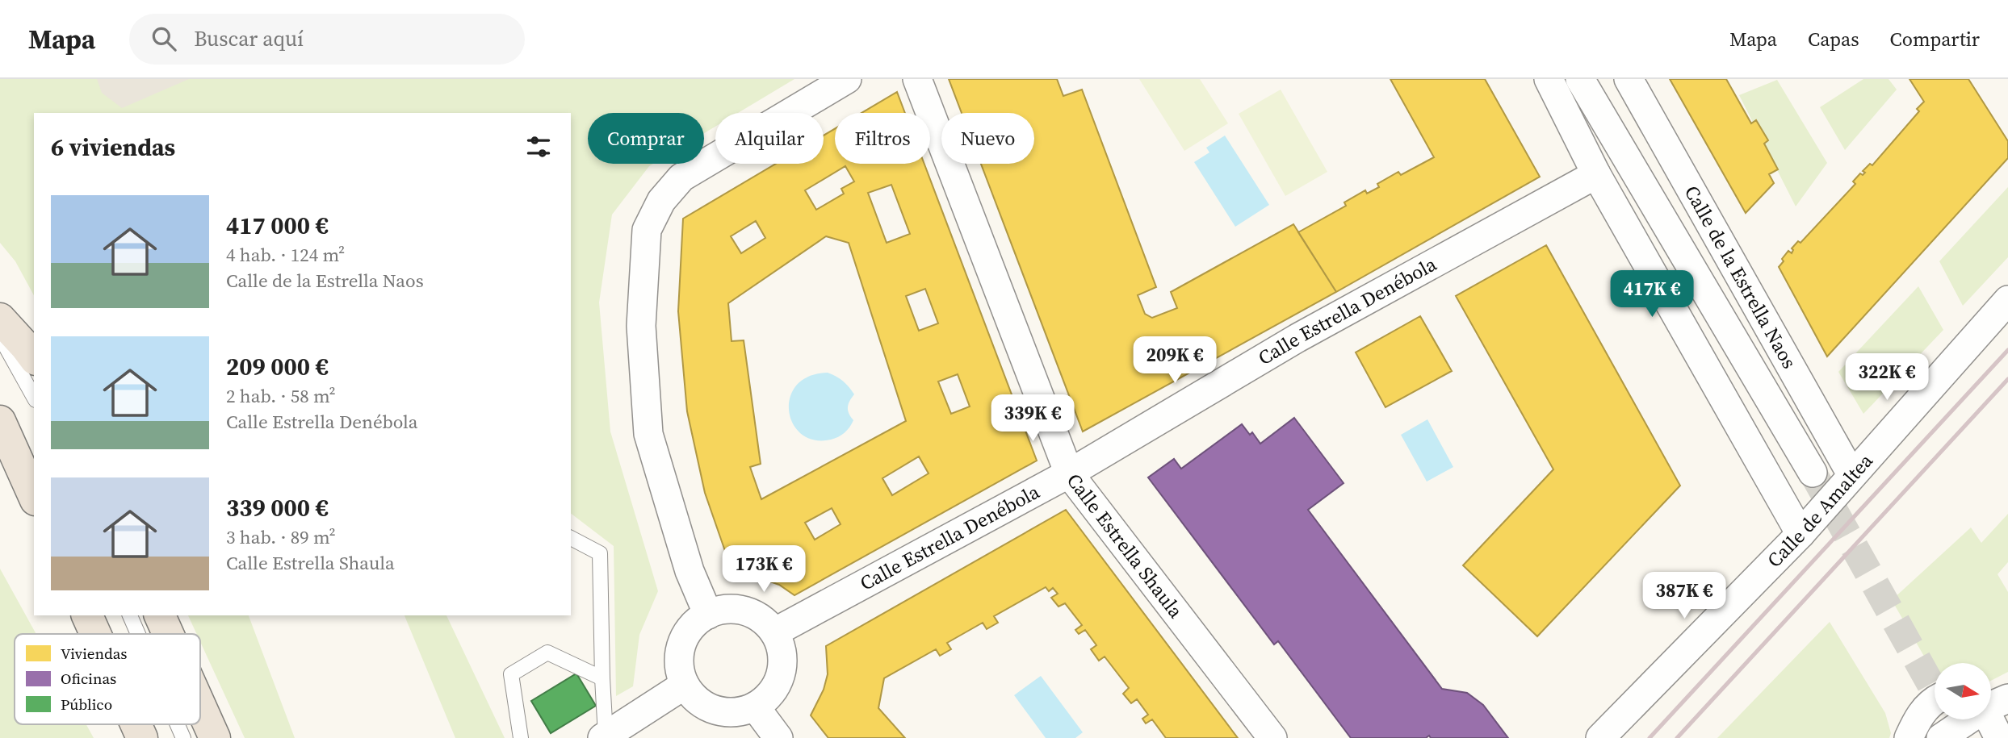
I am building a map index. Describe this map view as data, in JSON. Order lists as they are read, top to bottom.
{
  "streets": {
    "street": [
      "Calle de la Estrella Naos",
      "Calle Estrella Denébola",
      "Calle de Amaltea",
      "Calle Estrella Shaula"
    ]
  },
  "crossings": [
    ["Calle de la Estrella Naos", "Calle de Amaltea"],
    ["Calle Estrella Denébola", "Calle Estrella Shaula"]
  ],
  "legend": ["Viviendas", "Oficinas", "Público"],
  "north": "right",
  "page": {
    "header": "Mapa",
    "search": "Buscar aquí",
    "nav": ["Mapa", "Capas", "Compartir"],
    "chip": [
      "Comprar",
      "Alquilar",
      "Filtros",
      "Nuevo"
    ],
    "heading": "6 viviendas",
    "list": [
      {
        "name": "417 000 €",
        "note": "4 hab. · 124 m² · Calle de la Estrella Naos"
      },
      {
        "name": "209 000 €",
        "note": "2 hab. · 58 m² · Calle Estrella Denébola"
      },
      {
        "name": "339 000 €",
        "note": "3 hab. · 89 m² · Calle Estrella Shaula"
      }
    ],
    "price": [
      "417K €",
      "209K €",
      "322K €",
      "339K €",
      "173K €",
      "387K €"
    ]
  }
}
